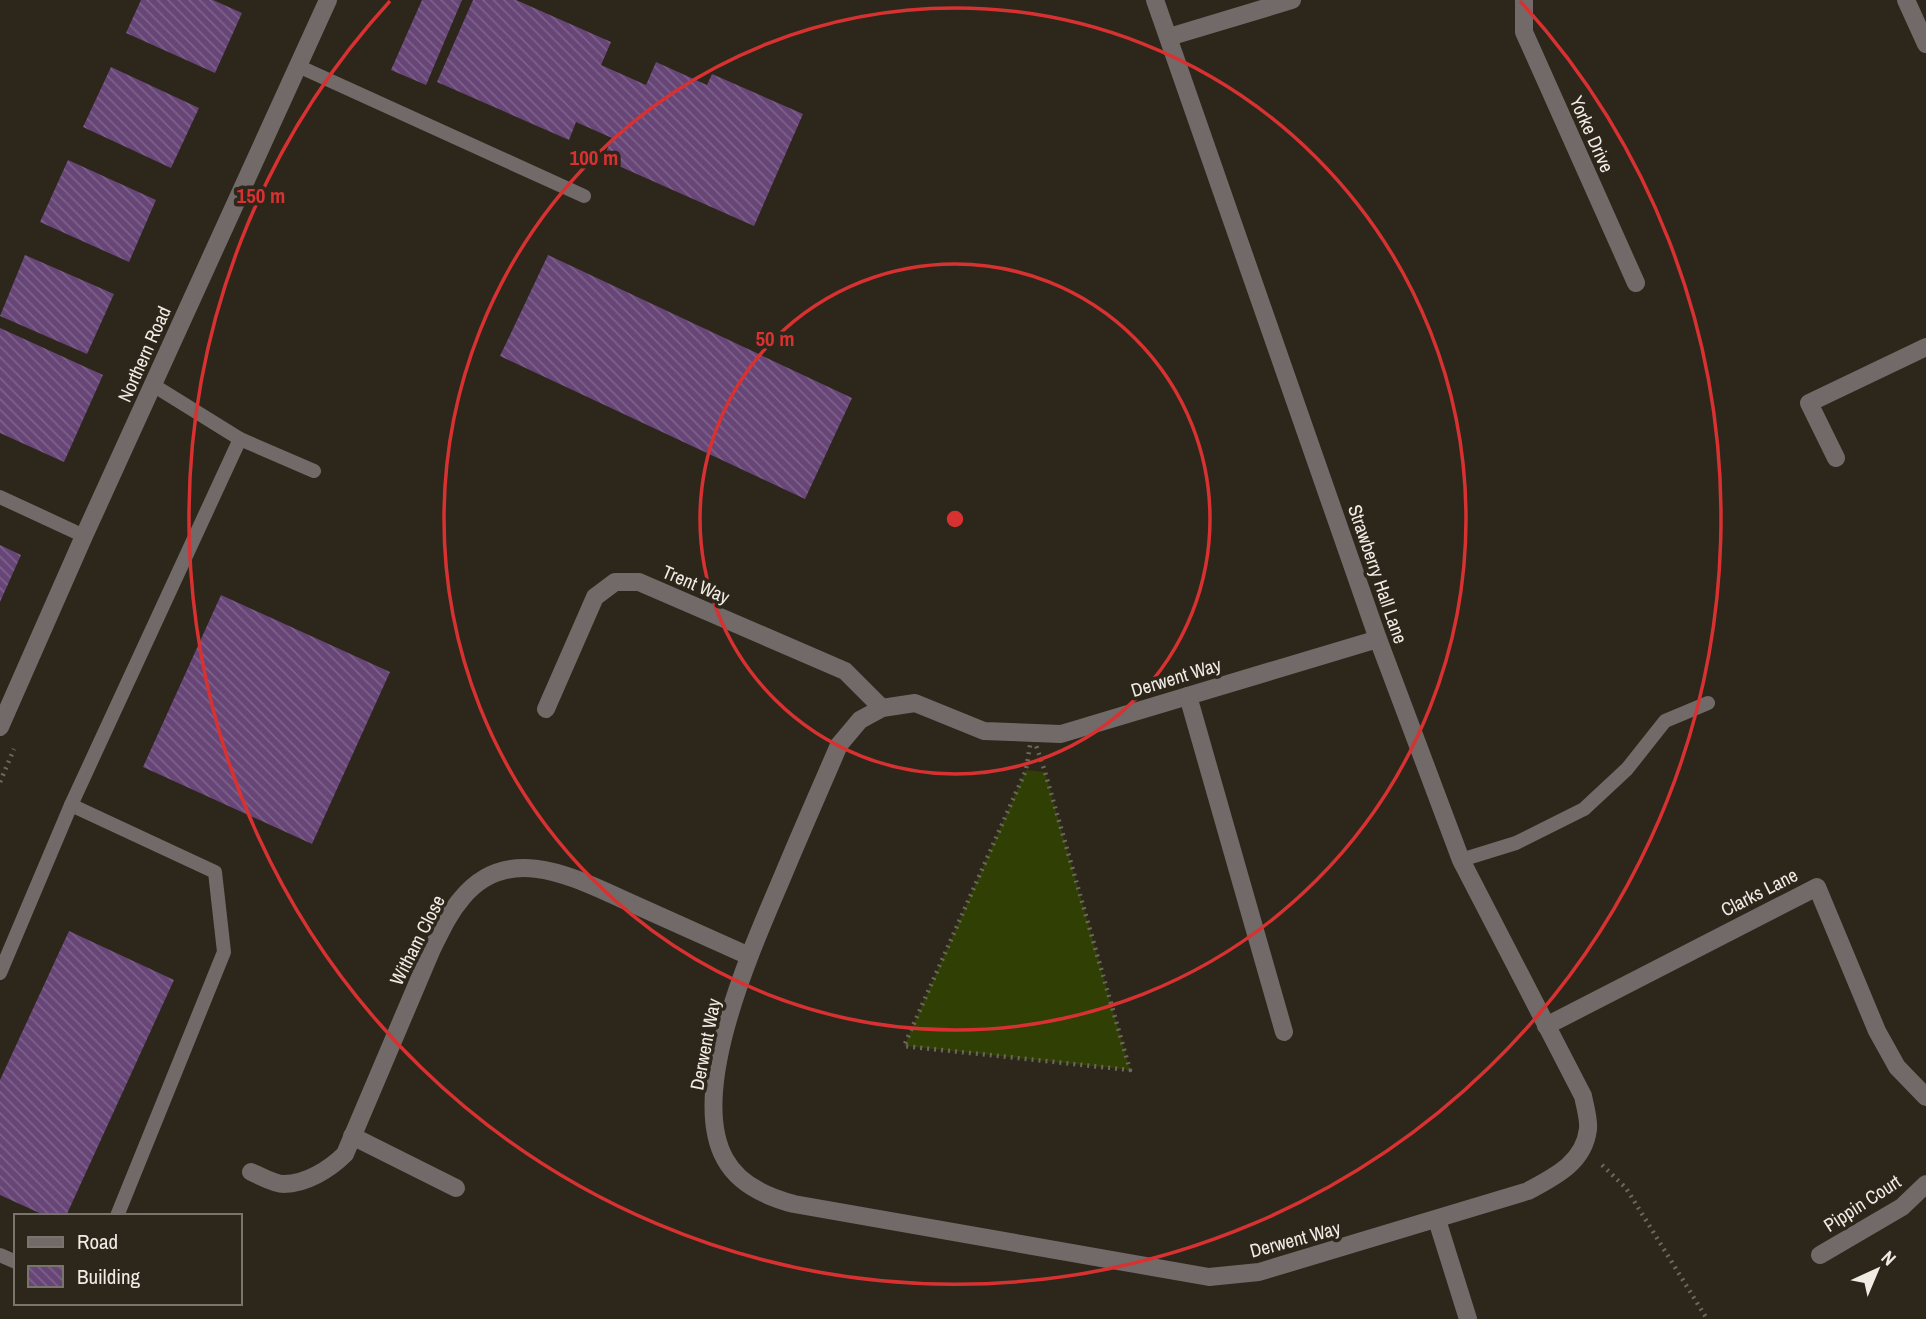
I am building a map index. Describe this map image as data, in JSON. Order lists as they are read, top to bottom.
{
  "streets": {
    "street": [
      "Yorke Drive",
      "Northern Road",
      "Strawberry Hall Lane",
      "Trent Way",
      "Derwent Way",
      "Clarks Lane",
      "Witham Close",
      "Pippin Court"
    ]
  },
  "crossings": [
    ["Strawberry Hall Lane", "Derwent Way"],
    ["Strawberry Hall Lane", "Clarks Lane"],
    ["Trent Way", "Derwent Way"],
    ["Derwent Way", "Witham Close"]
  ],
  "legend": ["Road", "Building"],
  "north": "top right",
  "rings": ["100 m", "150 m", "50 m"]
}
